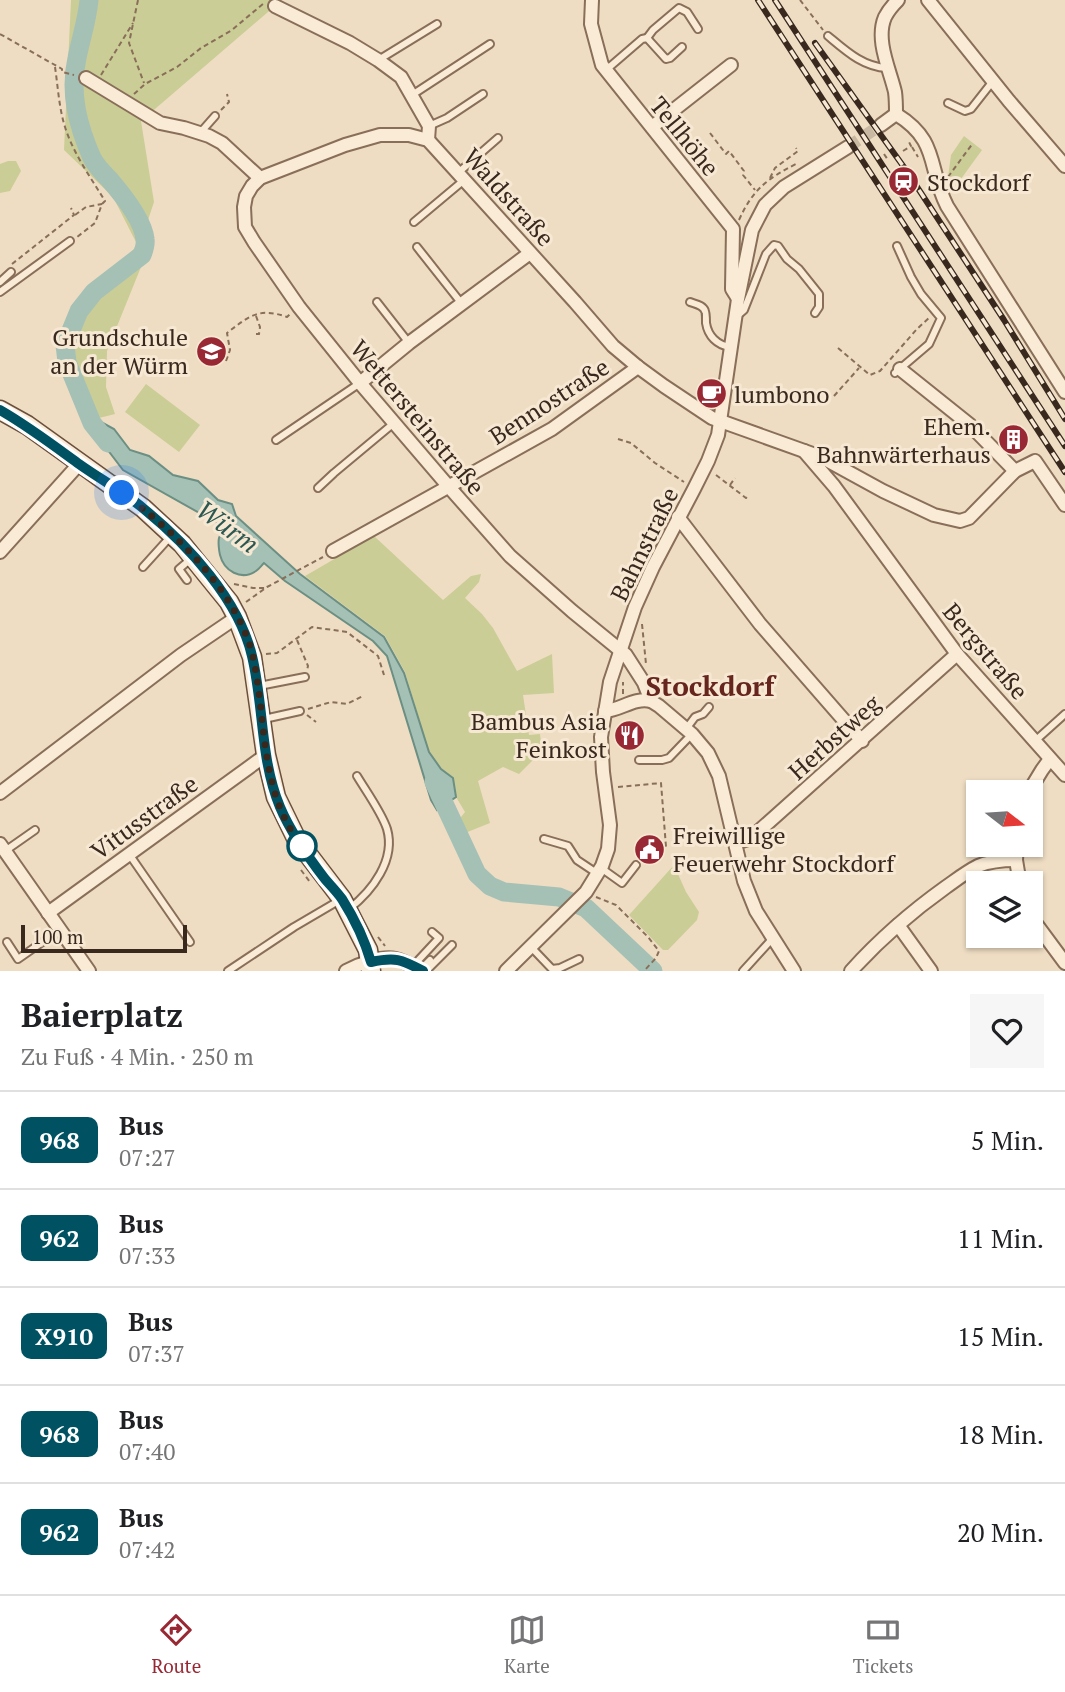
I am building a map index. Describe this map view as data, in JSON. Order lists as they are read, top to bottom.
{
  "streets": {
    "street": [
      "Tellhöhe",
      "Waldstraße",
      "Bennostraße",
      "Wettersteinstraße",
      "Bahnstraße",
      "Bergstraße",
      "Herbstweg",
      "Vitusstraße"
    ]
  },
  "crossings": [
    ["Waldstraße", "Bennostraße"],
    ["Waldstraße", "Bahnstraße"],
    ["Waldstraße", "Bergstraße"],
    ["Bennostraße", "Wettersteinstraße"],
    ["Wettersteinstraße", "Bahnstraße"],
    ["Bergstraße", "Herbstweg"]
  ],
  "districts": ["Stockdorf"],
  "water": ["Würm"],
  "places": {
    "station": ["Stockdorf"],
    "school or university": ["Grundschule an der Würm"],
    "cafe": ["lumbono"],
    "building": ["Ehem. Bahnwärterhaus"],
    "restaurant": ["Bambus Asia Feinkost"],
    "public building": ["Freiwillige Feuerwehr Stockdorf"]
  },
  "lines": ["bus line 968"],
  "scale_bar": "100 m",
  "north": "right",
  "page": {
    "scale": "100 m",
    "heading": ["Baierplatz", "Zu Fuß · 4 Min. · 250 m"],
    "list": [
      {
        "mark": "968",
        "name": "Bus",
        "note": "07:27",
        "value": "5 Min."
      },
      {
        "mark": "962",
        "name": "Bus",
        "note": "07:33",
        "value": "11 Min."
      },
      {
        "mark": "X910",
        "name": "Bus",
        "note": "07:37",
        "value": "15 Min."
      },
      {
        "mark": "968",
        "name": "Bus",
        "note": "07:40",
        "value": "18 Min."
      },
      {
        "mark": "962",
        "name": "Bus",
        "note": "07:42",
        "value": "20 Min."
      }
    ],
    "tabs": ["Route", "Karte", "Tickets"]
  }
}
